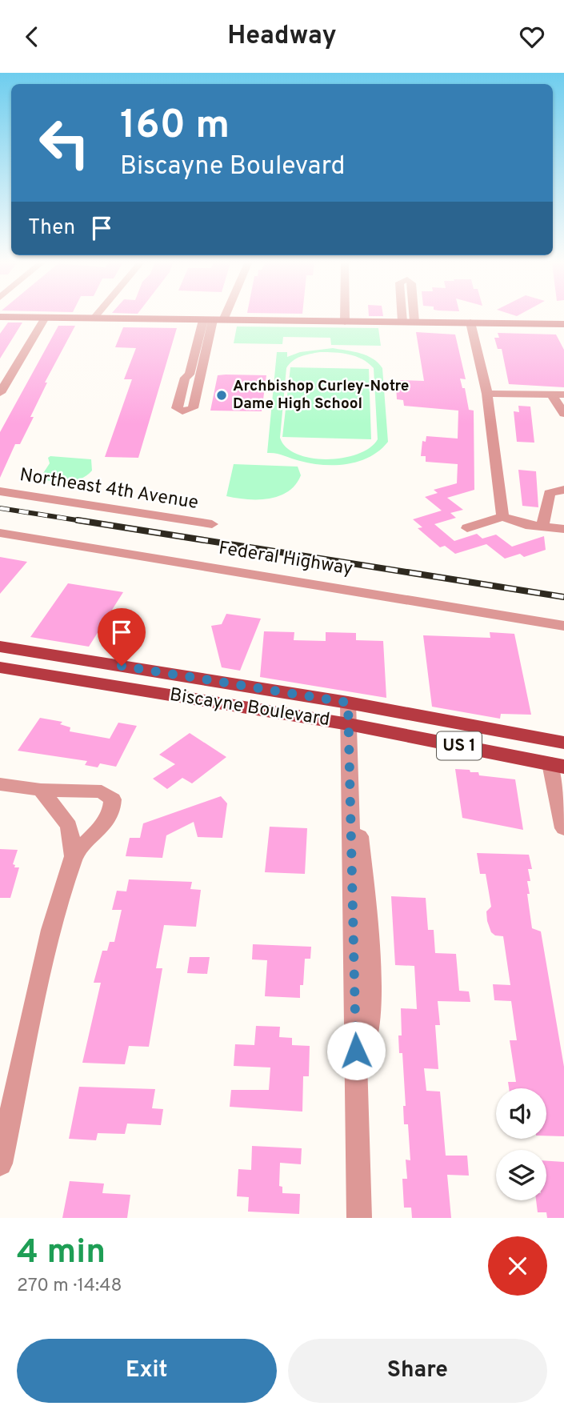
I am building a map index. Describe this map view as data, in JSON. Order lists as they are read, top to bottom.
{
  "streets": {
    "main road": ["Biscayne Boulevard", "US 1"],
    "street": ["Northeast 4th Avenue", "Federal Highway"]
  },
  "places": ["Archbishop Curley-Notre Dame High School"],
  "page": {
    "header": "Headway",
    "turn": ["160 m", "Biscayne Boulevard"],
    "then": "Then",
    "heading": ["4 min", "270 m · 14:48"],
    "buttons": ["Exit", "Share"]
  }
}
